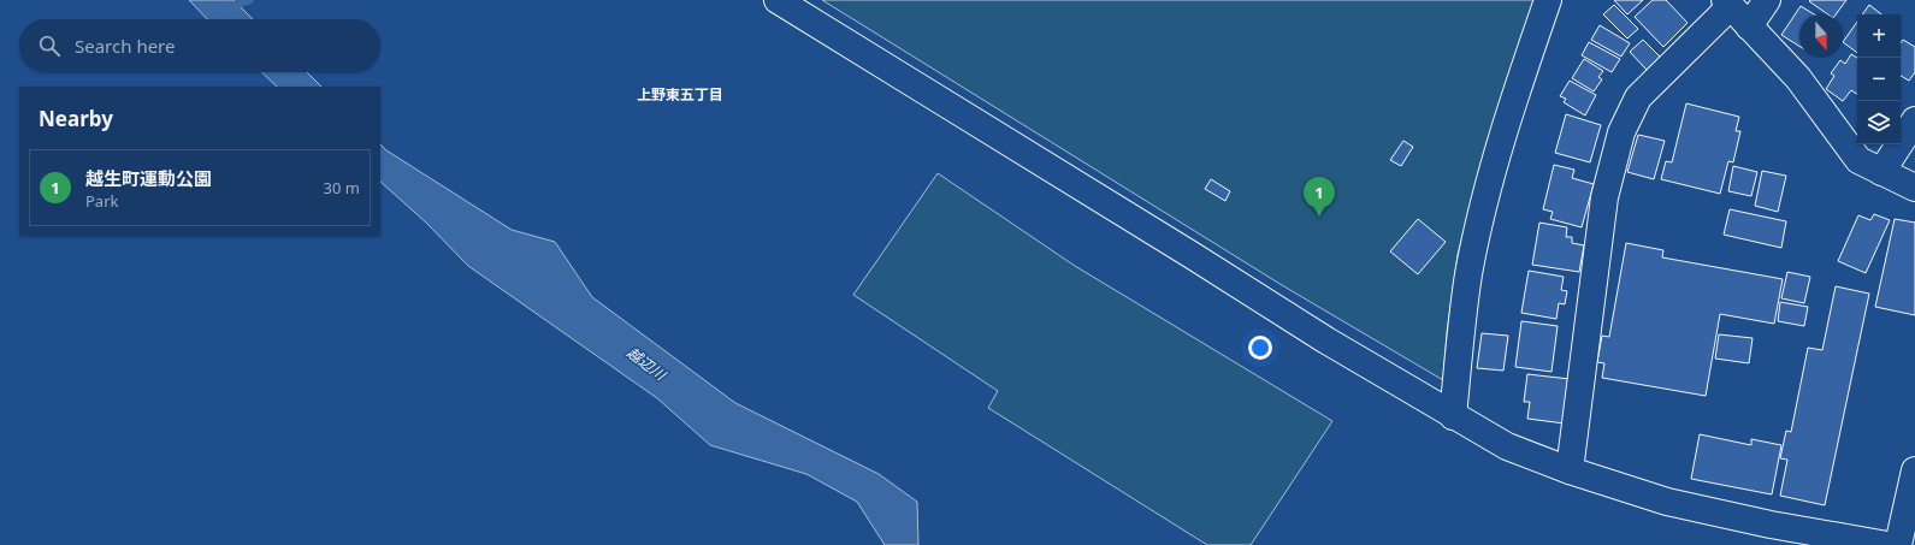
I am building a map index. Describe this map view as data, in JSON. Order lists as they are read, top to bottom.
{
  "districts": ["上野東五丁目"],
  "water": ["越辺川"],
  "north": "bottom",
  "page": {
    "map_buttons": ["+", "−"],
    "search": "Search here",
    "heading": "Nearby",
    "list": [
      {
        "mark": "1",
        "name": "越生町運動公園",
        "note": "Park",
        "value": "30 m"
      }
    ],
    "pins": "1"
  }
}
